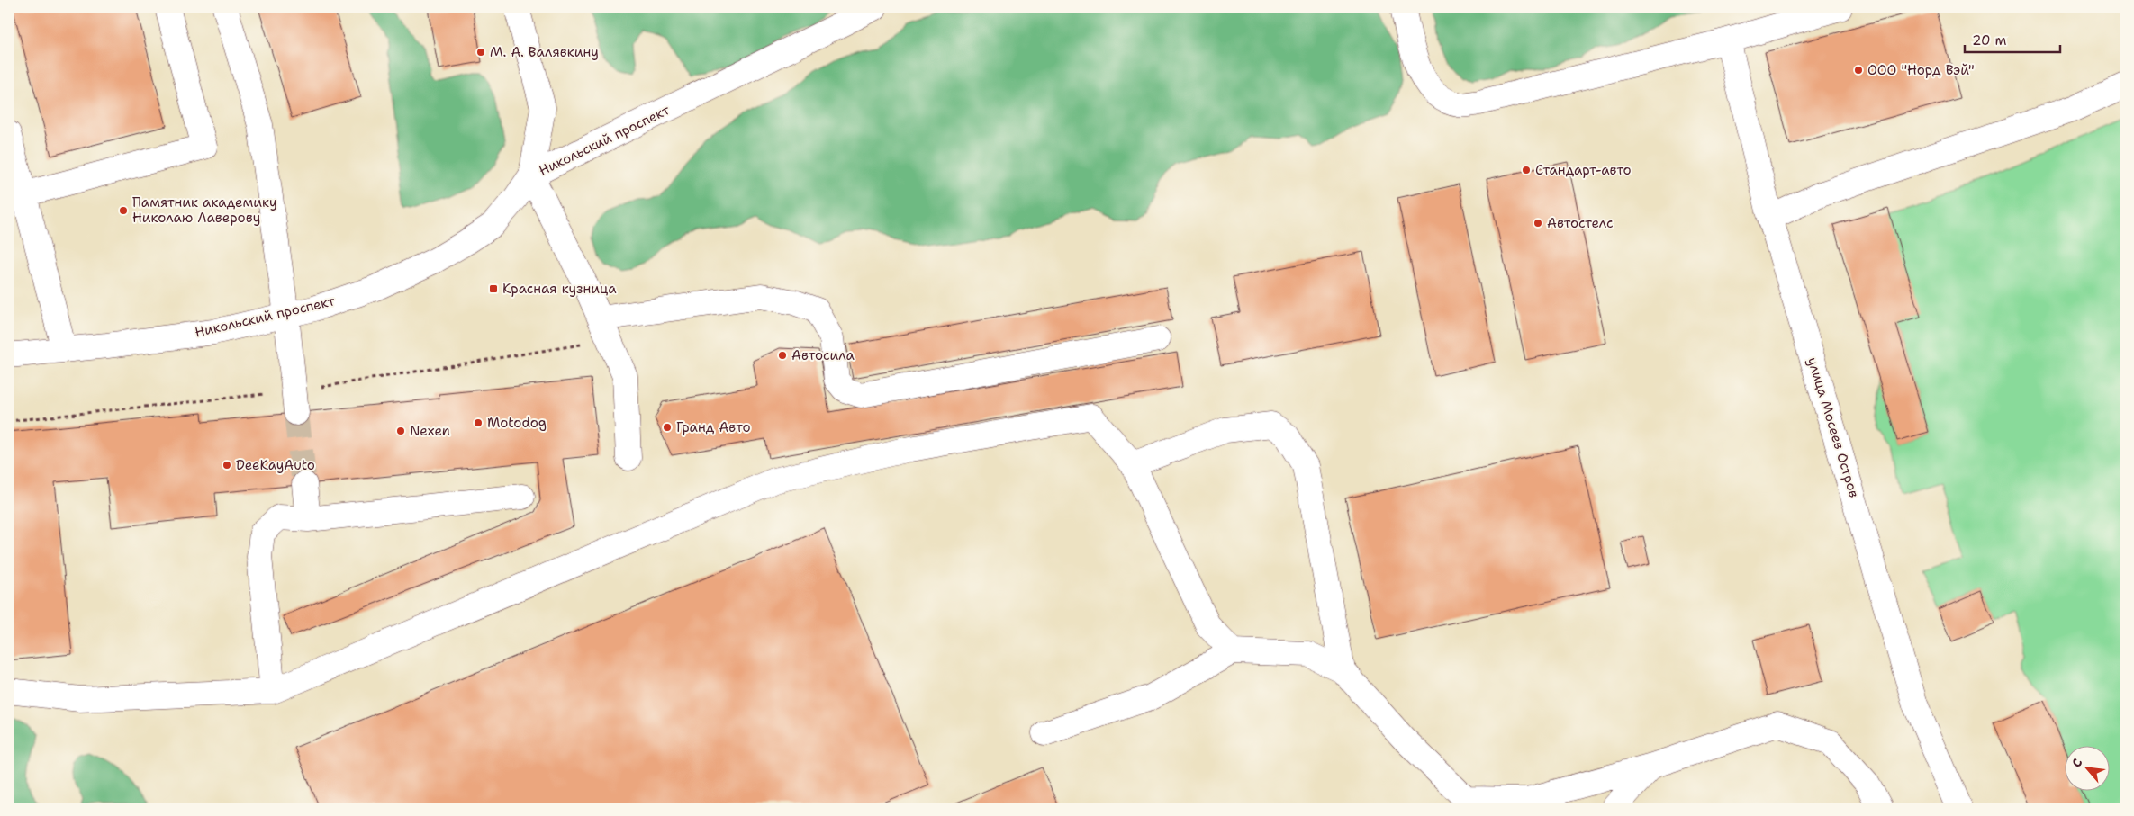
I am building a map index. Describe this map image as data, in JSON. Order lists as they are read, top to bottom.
{
  "streets": {
    "street": ["Никольский проспект", "улица Мосеев Остров"]
  },
  "places": {
    "other": [
      "М. А. Валявкину",
      "ООО \"Норд Вэй\"",
      "Стандарт-авто",
      "Памятник академику Николаю Лаверову",
      "Автостелс",
      "Автосила",
      "Motodog",
      "Гранд Авто",
      "Nexen",
      "DeeKayAuto"
    ],
    "transit": ["Красная кузница"]
  },
  "scale_bar": "20 m",
  "north": "top left"
}
